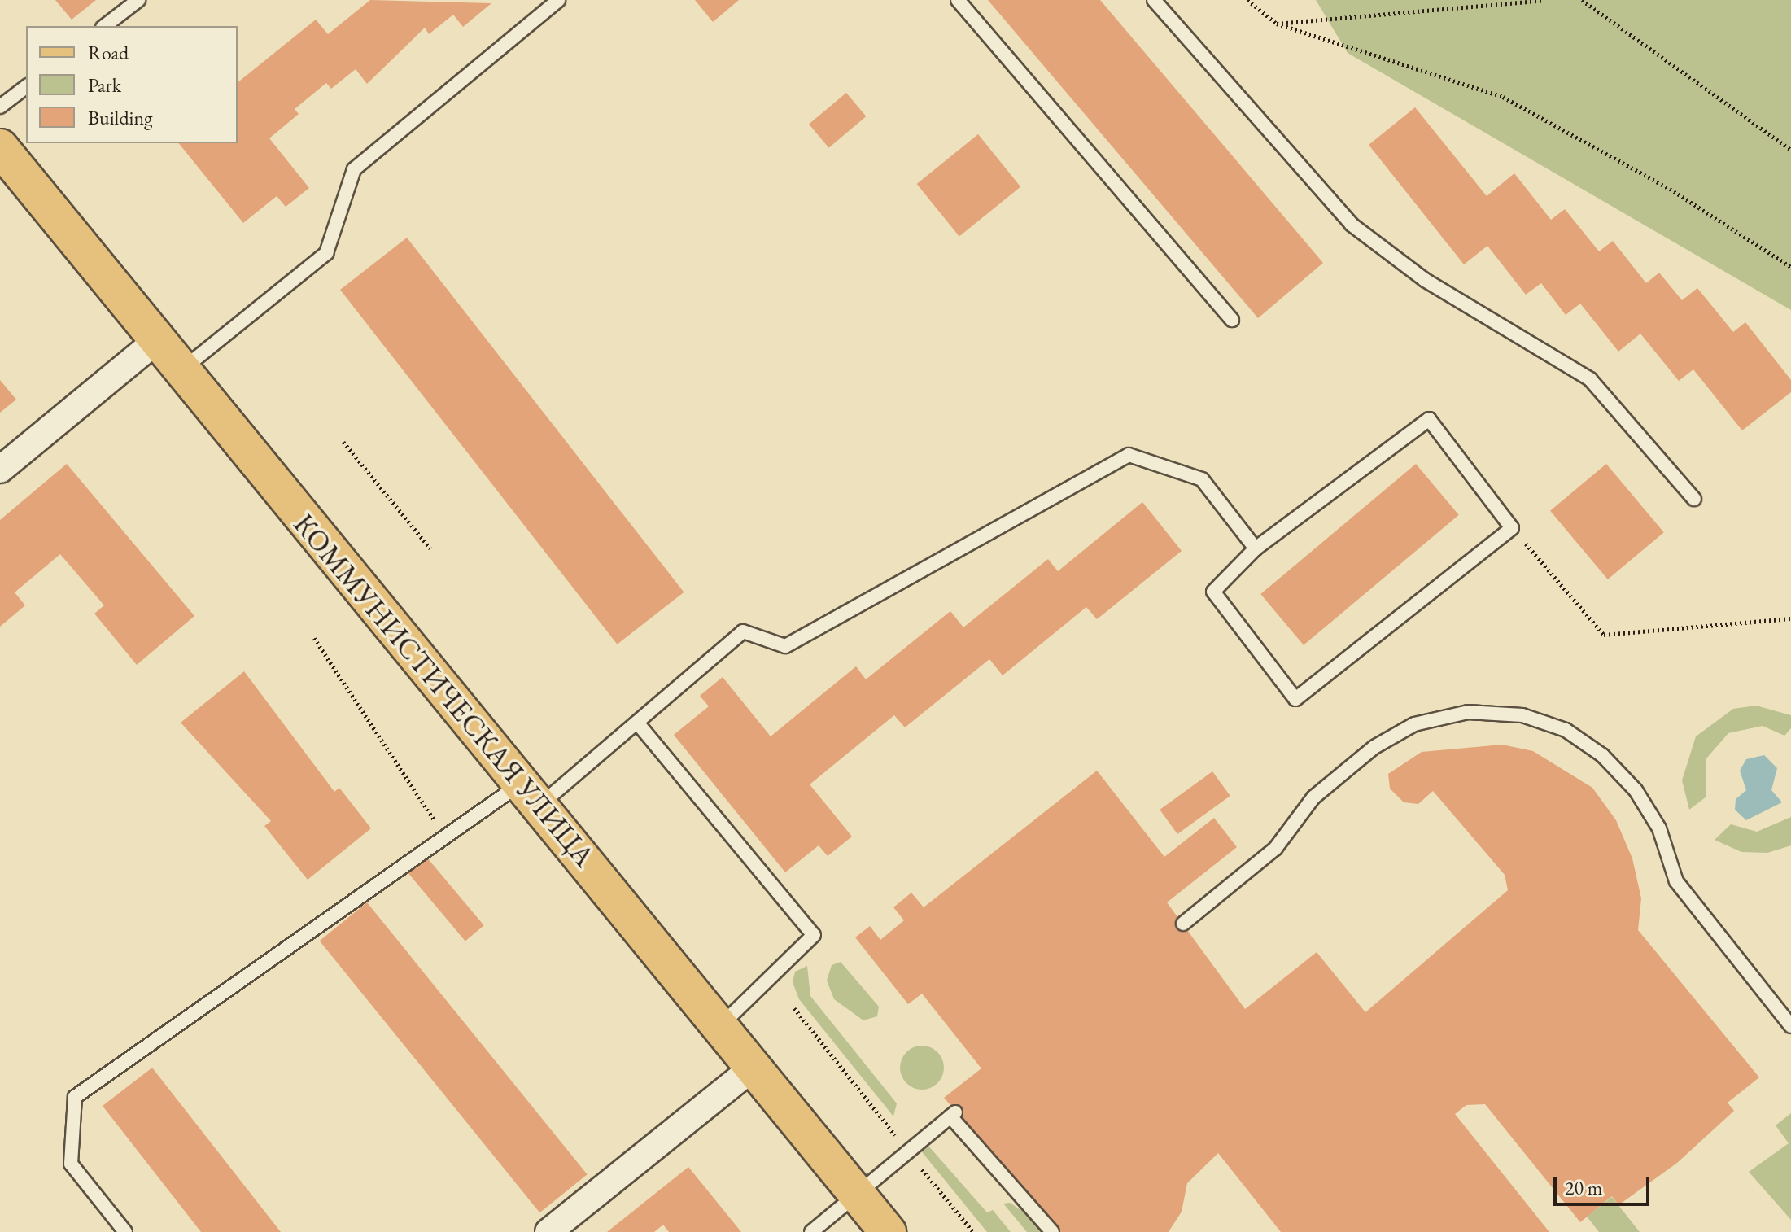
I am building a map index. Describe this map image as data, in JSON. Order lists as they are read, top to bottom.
{
  "streets": {
    "main road": ["КОММУНИСТИЧЕСКАЯ УЛИЦА"]
  },
  "legend": ["Road", "Park", "Building"],
  "scale_bar": "20 m"
}
